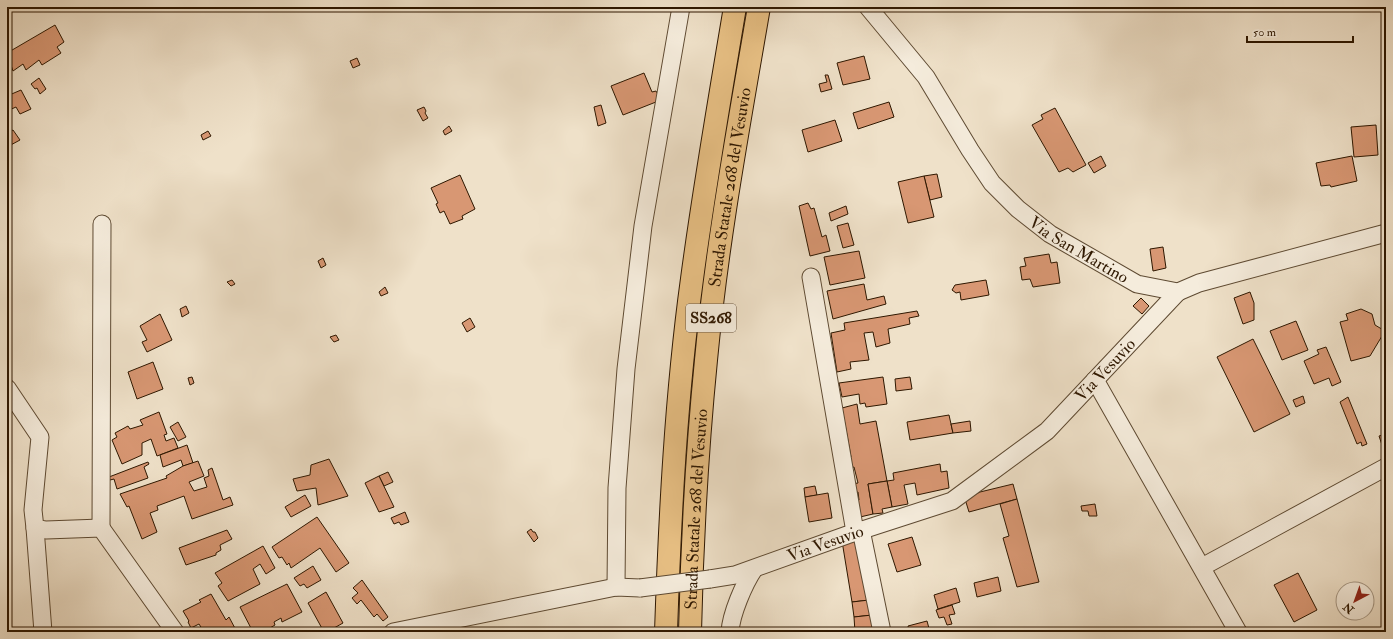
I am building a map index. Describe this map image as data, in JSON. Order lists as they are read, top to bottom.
{
  "streets": {
    "highway": ["Strada Statale 268 del Vesuvio", "SS268"],
    "street": ["Via San Martino", "Via Vesuvio"]
  },
  "crossings": [
    ["Via San Martino", "Via Vesuvio"]
  ],
  "scale_bar": "50 m",
  "north": "bottom left"
}
